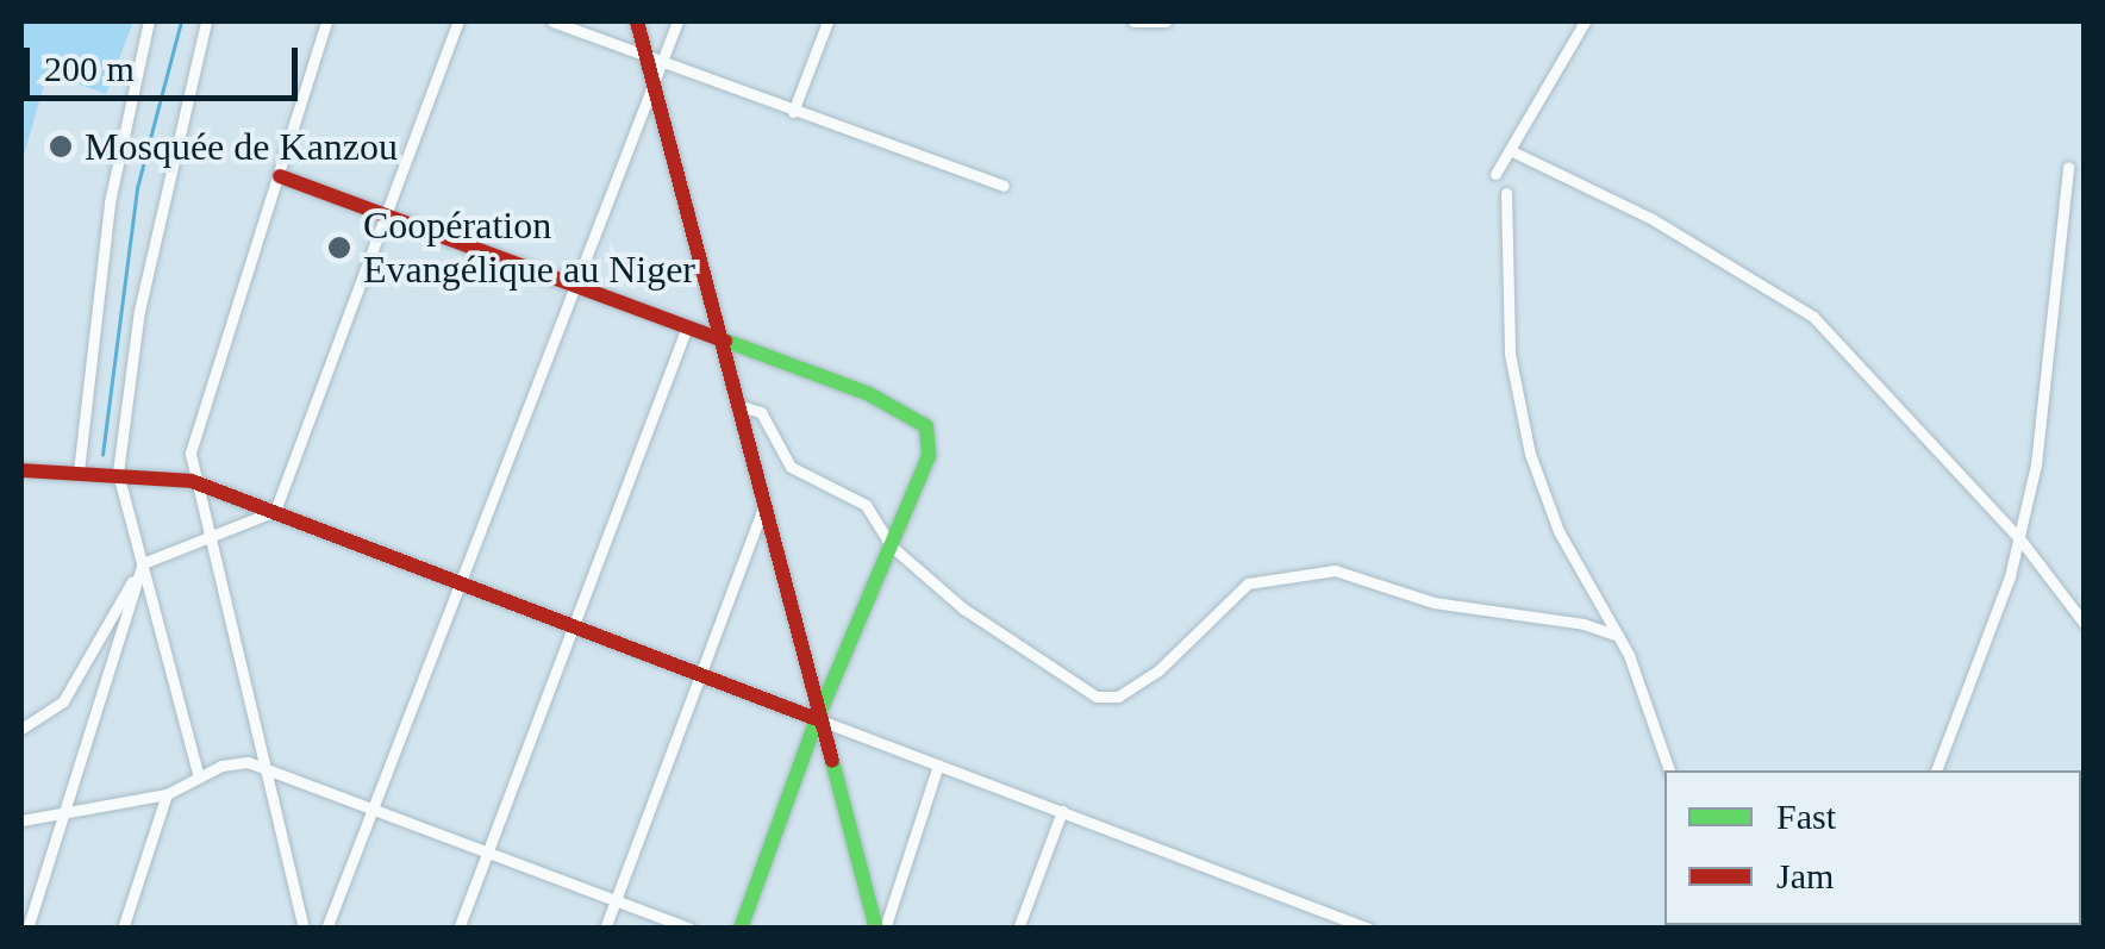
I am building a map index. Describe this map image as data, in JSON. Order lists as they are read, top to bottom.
{
  "places": ["Mosquée de Kanzou", "Coopération Evangélique au Niger"],
  "legend": ["Fast", "Jam"],
  "scale_bar": "200 m"
}
